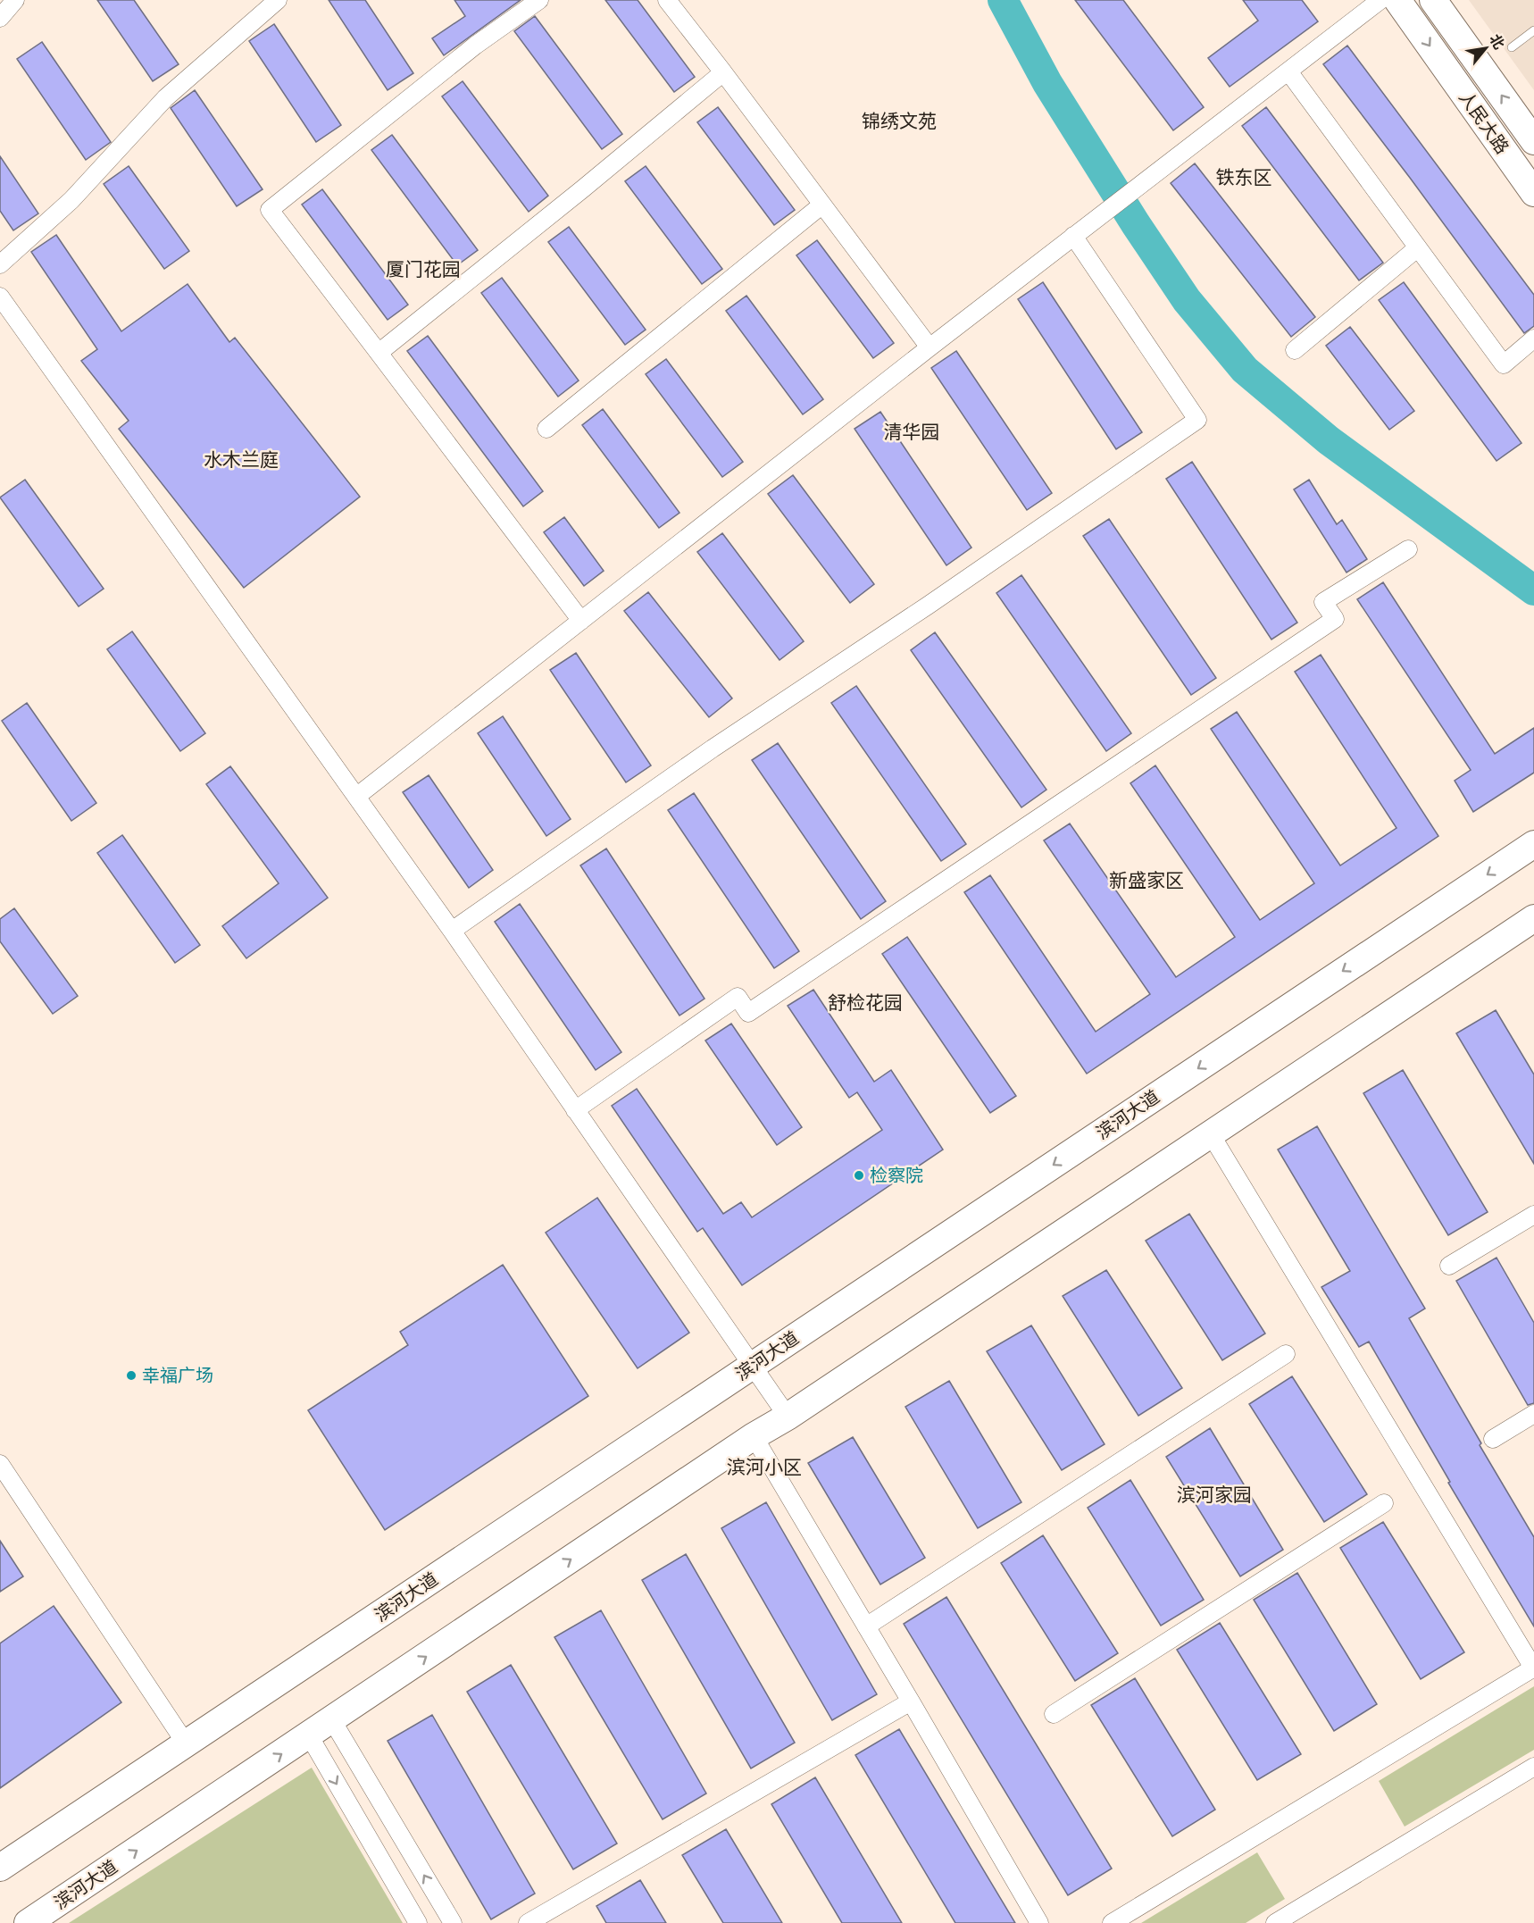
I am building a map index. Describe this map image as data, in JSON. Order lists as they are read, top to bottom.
{
  "streets": {
    "main road": ["人民大路", "滨河大道"]
  },
  "districts": [
    "锦绣文苑",
    "铁东区",
    "厦门花园",
    "清华园",
    "水木兰庭",
    "新盛家区",
    "舒检花园",
    "滨河小区",
    "滨河家园"
  ],
  "places": ["检察院", "幸福广场"],
  "north": "top right"
}
